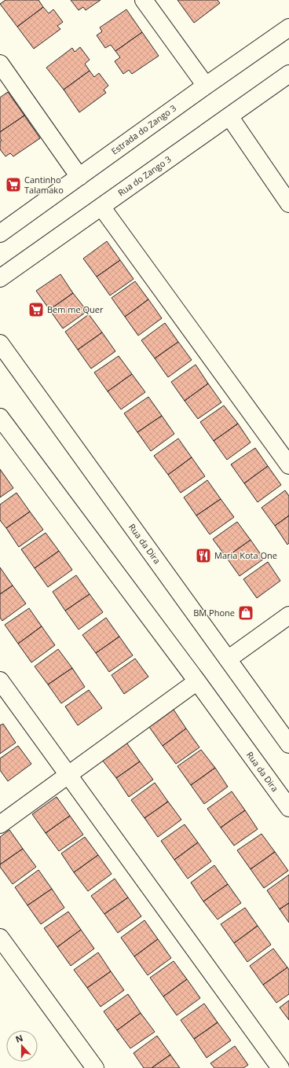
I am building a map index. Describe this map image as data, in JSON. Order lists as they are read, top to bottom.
{
  "streets": {
    "street": ["Estrada do Zango 3", "Rua do Zango 3", "Rua da Dira"]
  },
  "places": {
    "supermarket": ["Cantinho Talamako", "Bem me Quer"],
    "restaurant": ["Maria Kota One"],
    "shop": ["BM Phone"]
  },
  "north": "top"
}
